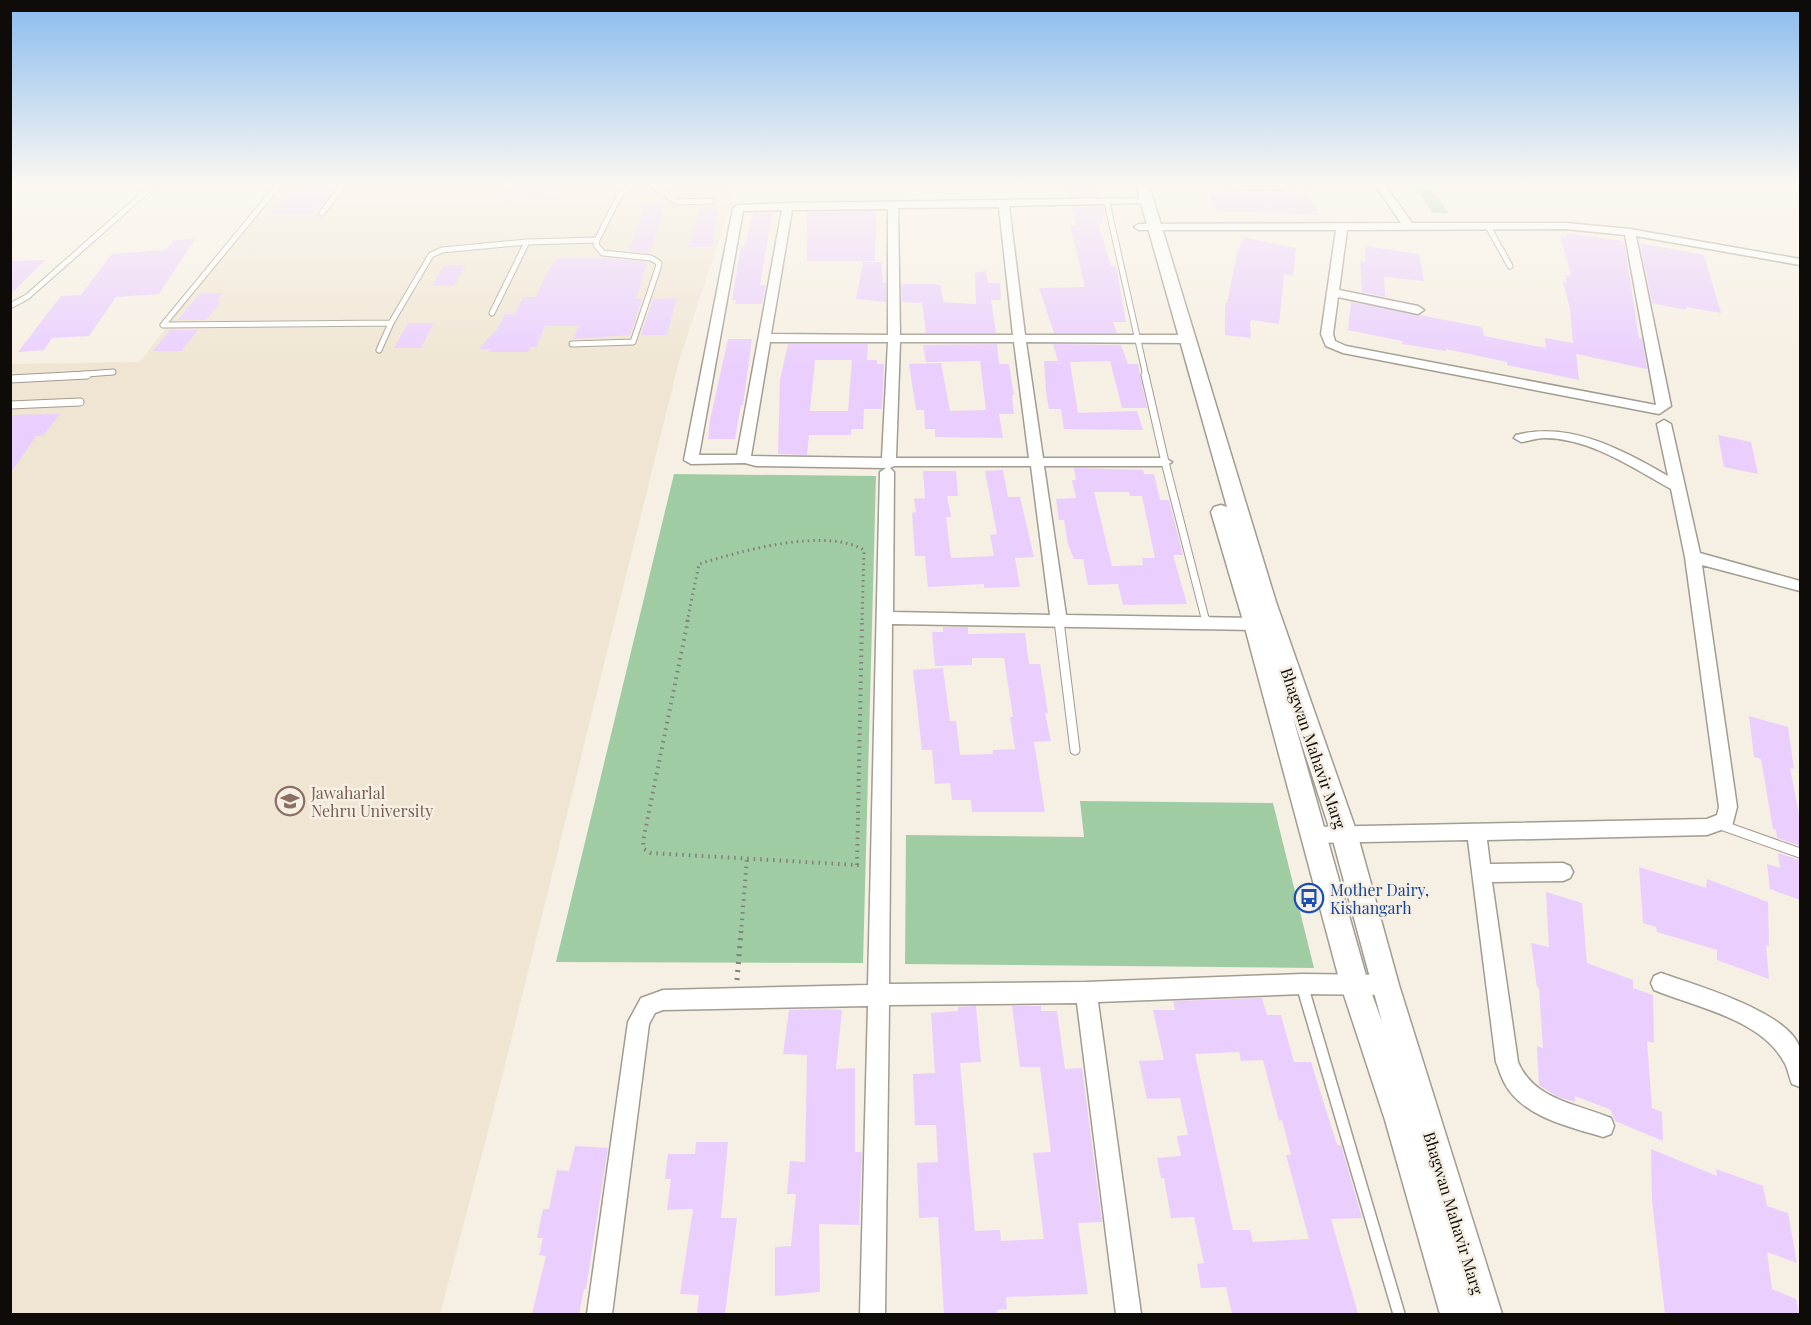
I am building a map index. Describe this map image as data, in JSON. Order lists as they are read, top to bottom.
{
  "streets": {
    "street": ["Bhagwan Mahavir Marg"]
  },
  "places": {
    "school or university": ["Jawaharlal Nehru University"],
    "bus stop": ["Mother Dairy, Kishangarh"]
  }
}
